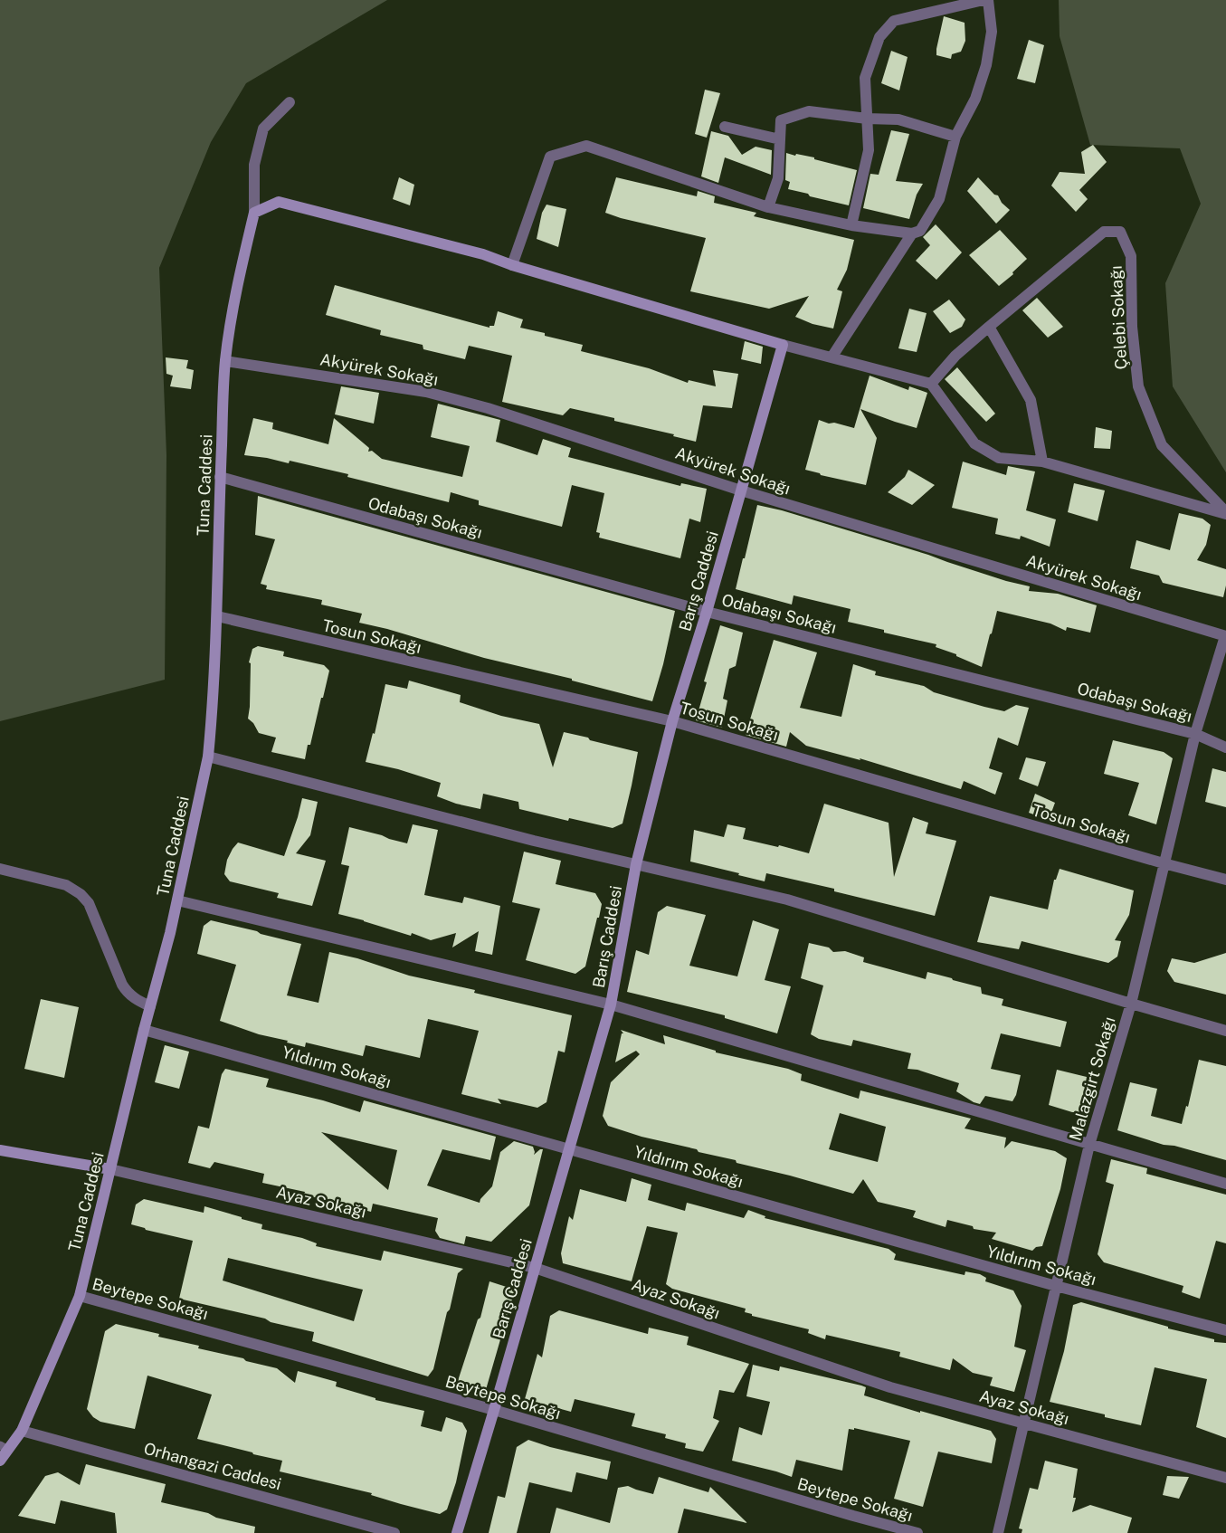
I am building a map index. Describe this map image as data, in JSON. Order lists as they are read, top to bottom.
{
  "streets": {
    "street": [
      "Çelebi Sokağı",
      "Akyürek Sokağı",
      "Tuna Caddesi",
      "Odabaşı Sokağı",
      "Barış Caddesi",
      "Tosun Sokağı",
      "Yıldırım Sokağı",
      "Malazgirt Sokağı",
      "Ayaz Sokağı",
      "Beytepe Sokağı",
      "Orhangazi Caddesi"
    ]
  },
  "crossings": [
    ["Akyürek Sokağı", "Tuna Caddesi"],
    ["Akyürek Sokağı", "Barış Caddesi"],
    ["Akyürek Sokağı", "Malazgirt Sokağı"],
    ["Tuna Caddesi", "Odabaşı Sokağı"],
    ["Tuna Caddesi", "Tosun Sokağı"],
    ["Tuna Caddesi", "Yıldırım Sokağı"],
    ["Tuna Caddesi", "Ayaz Sokağı"],
    ["Tuna Caddesi", "Beytepe Sokağı"],
    ["Tuna Caddesi", "Orhangazi Caddesi"],
    ["Odabaşı Sokağı", "Barış Caddesi"],
    ["Odabaşı Sokağı", "Malazgirt Sokağı"],
    ["Barış Caddesi", "Tosun Sokağı"],
    ["Barış Caddesi", "Yıldırım Sokağı"],
    ["Barış Caddesi", "Ayaz Sokağı"],
    ["Barış Caddesi", "Beytepe Sokağı"],
    ["Tosun Sokağı", "Malazgirt Sokağı"],
    ["Yıldırım Sokağı", "Malazgirt Sokağı"],
    ["Malazgirt Sokağı", "Ayaz Sokağı"]
  ]
}
